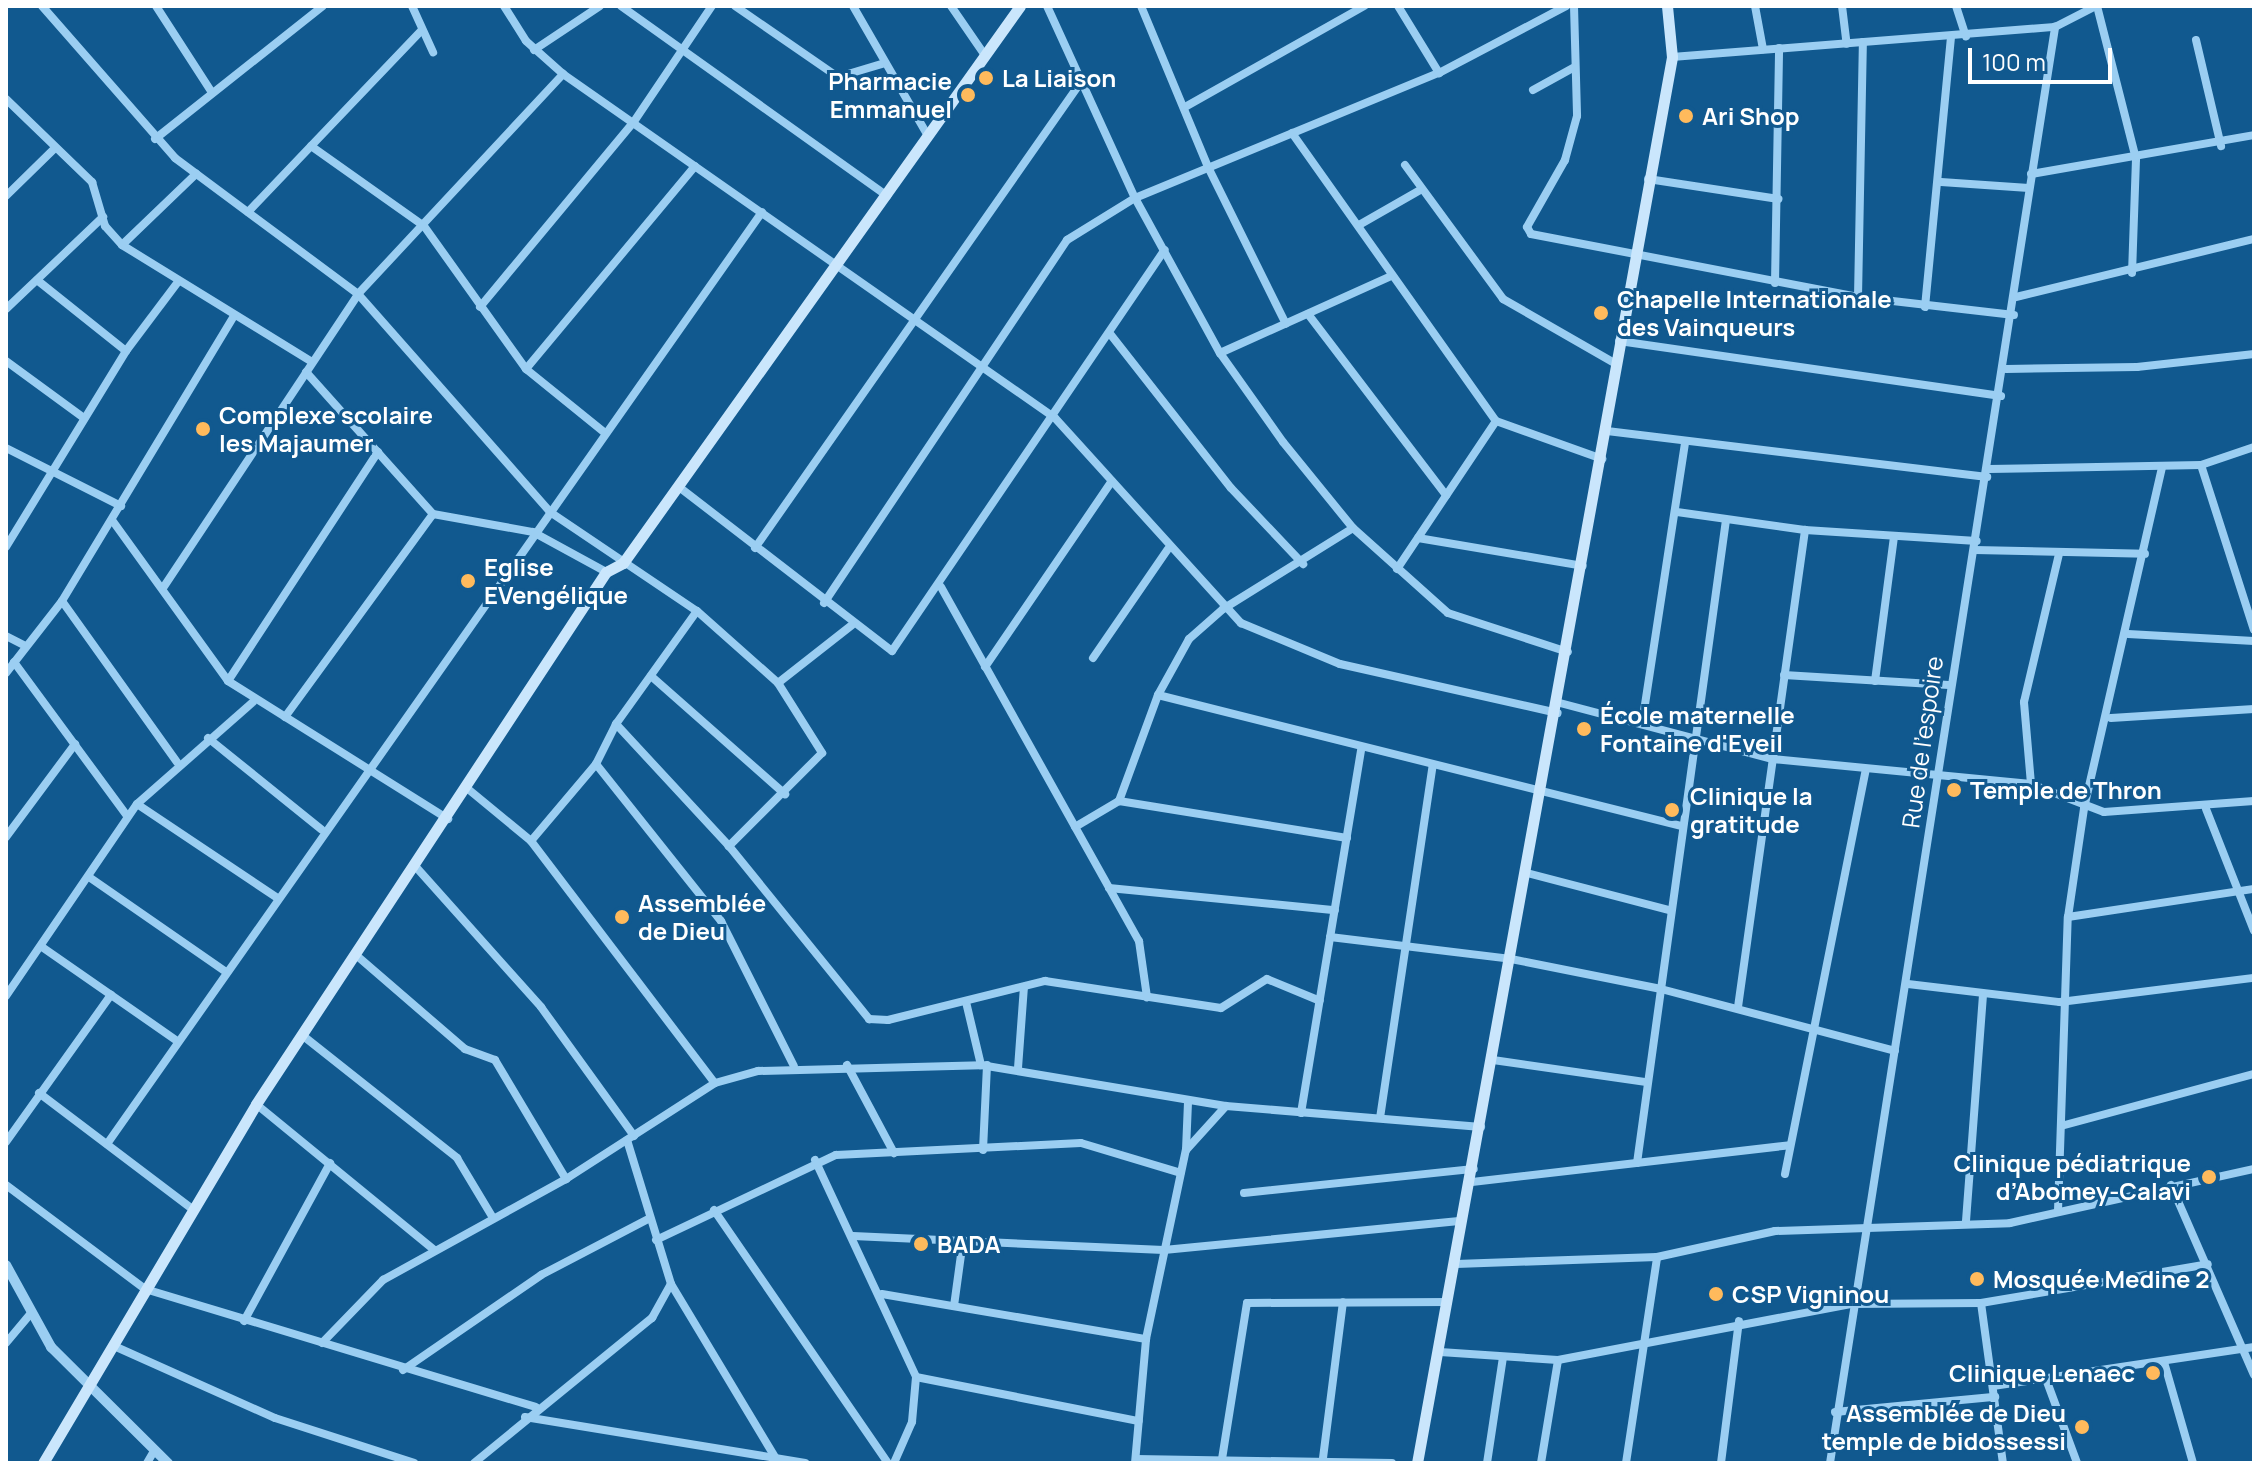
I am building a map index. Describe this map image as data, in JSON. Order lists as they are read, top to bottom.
{
  "streets": {
    "street": ["Rue de l'espoire"]
  },
  "places": [
    "La Liaison",
    "Pharmacie Emmanuel",
    "Ari Shop",
    "Chapelle Internationale des Vainqueurs",
    "Complexe scolaire les Majaumer",
    "Eglise EVengélique",
    "École maternelle Fontaine d'Eveil",
    "Temple de Thron",
    "Clinique la gratitude",
    "Assemblée de Dieu",
    "Clinique pédiatrique d’Abomey-Calavi",
    "BADA",
    "Mosquée Medine 2",
    "CSP Vigninou",
    "Clinique Lenaec",
    "Assemblée de Dieu temple de bidossessi"
  ],
  "scale_bar": "100 m"
}
